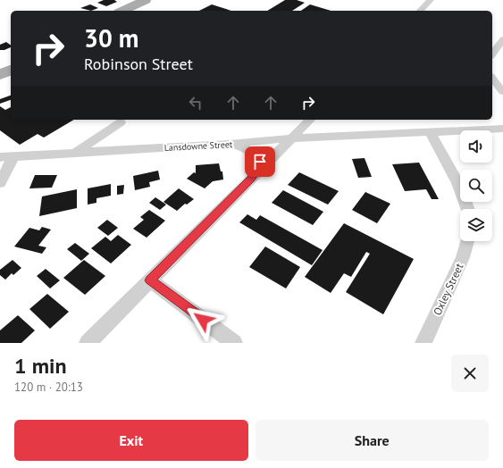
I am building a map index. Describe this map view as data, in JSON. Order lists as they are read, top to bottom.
{
  "streets": {
    "street": ["Lansdowne Street", "Oxley Street"]
  },
  "page": {
    "turn": ["30 m", "Robinson Street"],
    "heading": ["1 min", "120 m · 20:13"],
    "buttons": ["Exit", "Share"]
  }
}
